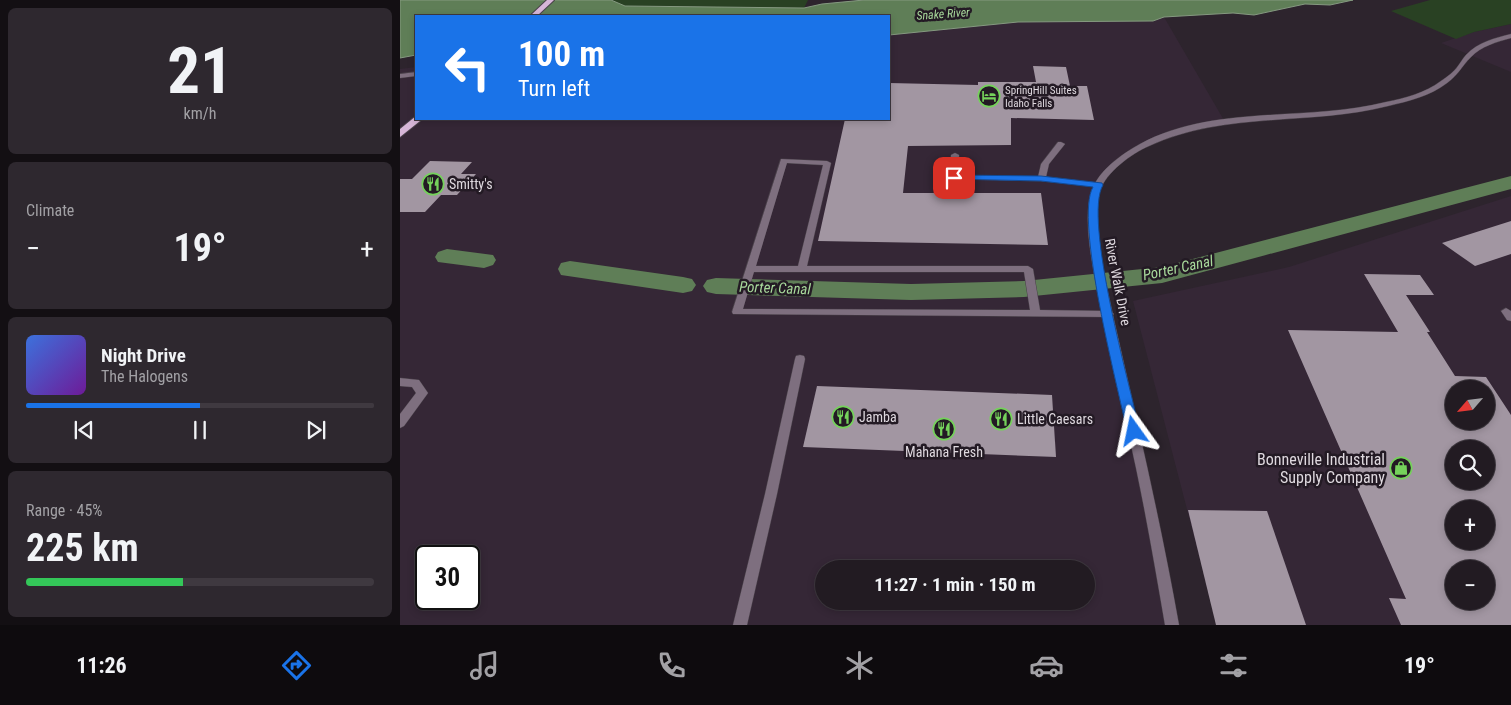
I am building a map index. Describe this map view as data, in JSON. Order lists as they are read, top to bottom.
{
  "streets": {
    "street": ["River Walk Drive"]
  },
  "water": ["Snake River", "Porter Canal"],
  "places": {
    "hotel": ["SpringHill Suites Idaho Falls"],
    "restaurant": [
      "Smitty's",
      "Jamba",
      "Little Caesars",
      "Mahana Fresh"
    ],
    "shop": ["Bonneville Industrial Supply Company"]
  },
  "north": "bottom left",
  "page": {
    "tile": [
      ["21", "km/h"],
      "Climate",
      ["Range · 45%", "225 km"]
    ],
    "turn": ["100 m", "Turn left"],
    "heat": ["−", "19°", "+"],
    "song": ["Night Drive", "The Halogens"],
    "map_buttons": ["+", "−"],
    "limit": "30",
    "trip": "11:27 · 1 min · 150 m",
    "tabs": ["11:26", "19°"]
  }
}
